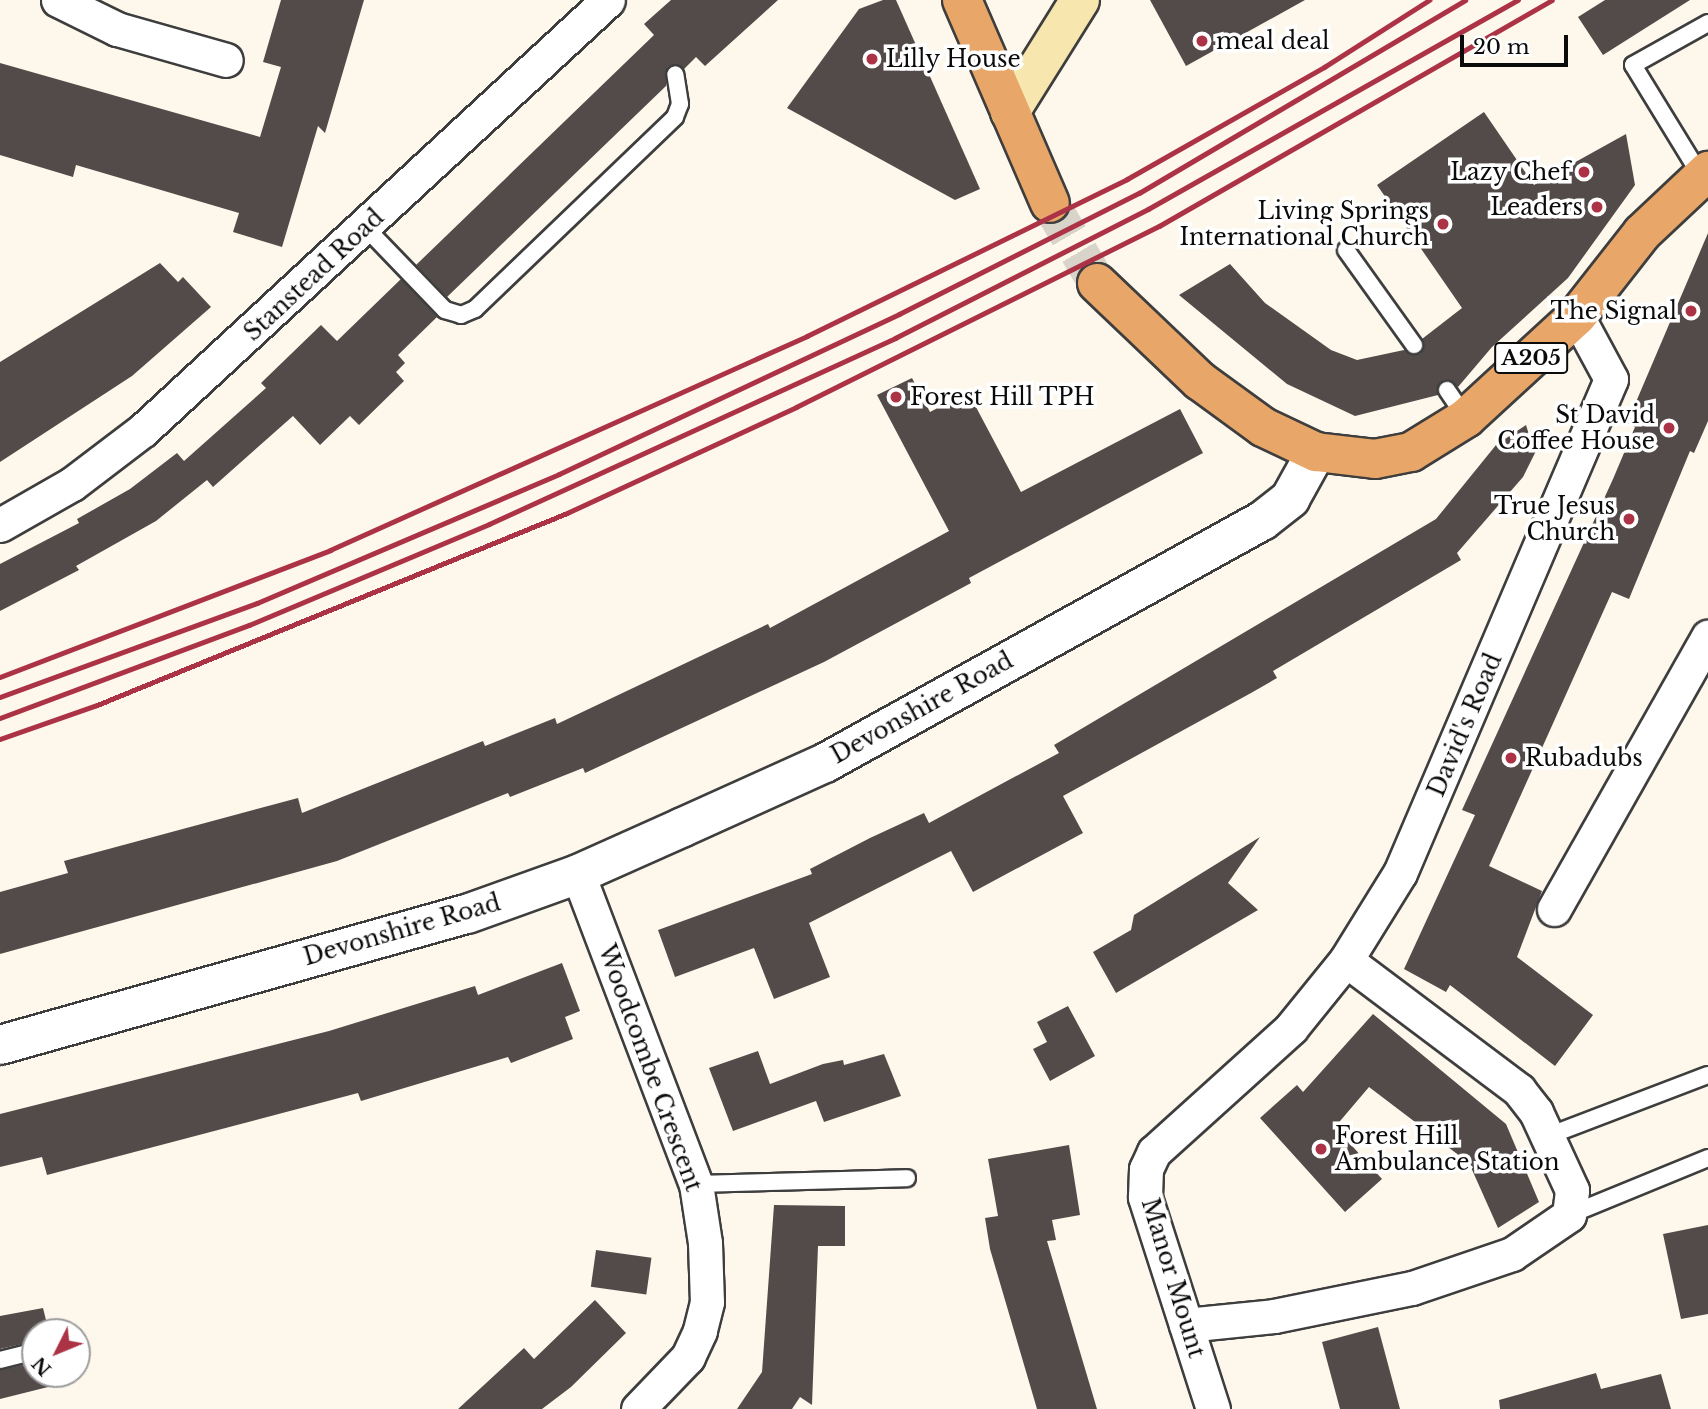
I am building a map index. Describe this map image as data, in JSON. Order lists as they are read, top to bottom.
{
  "streets": {
    "highway": ["A205"],
    "street": [
      "Stanstead Road",
      "Devonshire Road",
      "David's Road",
      "Woodcombe Crescent",
      "Manor Mount"
    ]
  },
  "crossings": [
    ["A205", "Devonshire Road"],
    ["A205", "David's Road"],
    ["Devonshire Road", "Woodcombe Crescent"],
    ["David's Road", "Manor Mount"]
  ],
  "places": [
    "meal deal",
    "Lilly House",
    "Lazy Chef",
    "Leaders",
    "Living Springs International Church",
    "The Signal",
    "Forest Hill TPH",
    "St David Coffee House",
    "True Jesus Church",
    "Rubadubs",
    "Forest Hill Ambulance Station"
  ],
  "scale_bar": "20 m",
  "north": "bottom left"
}
